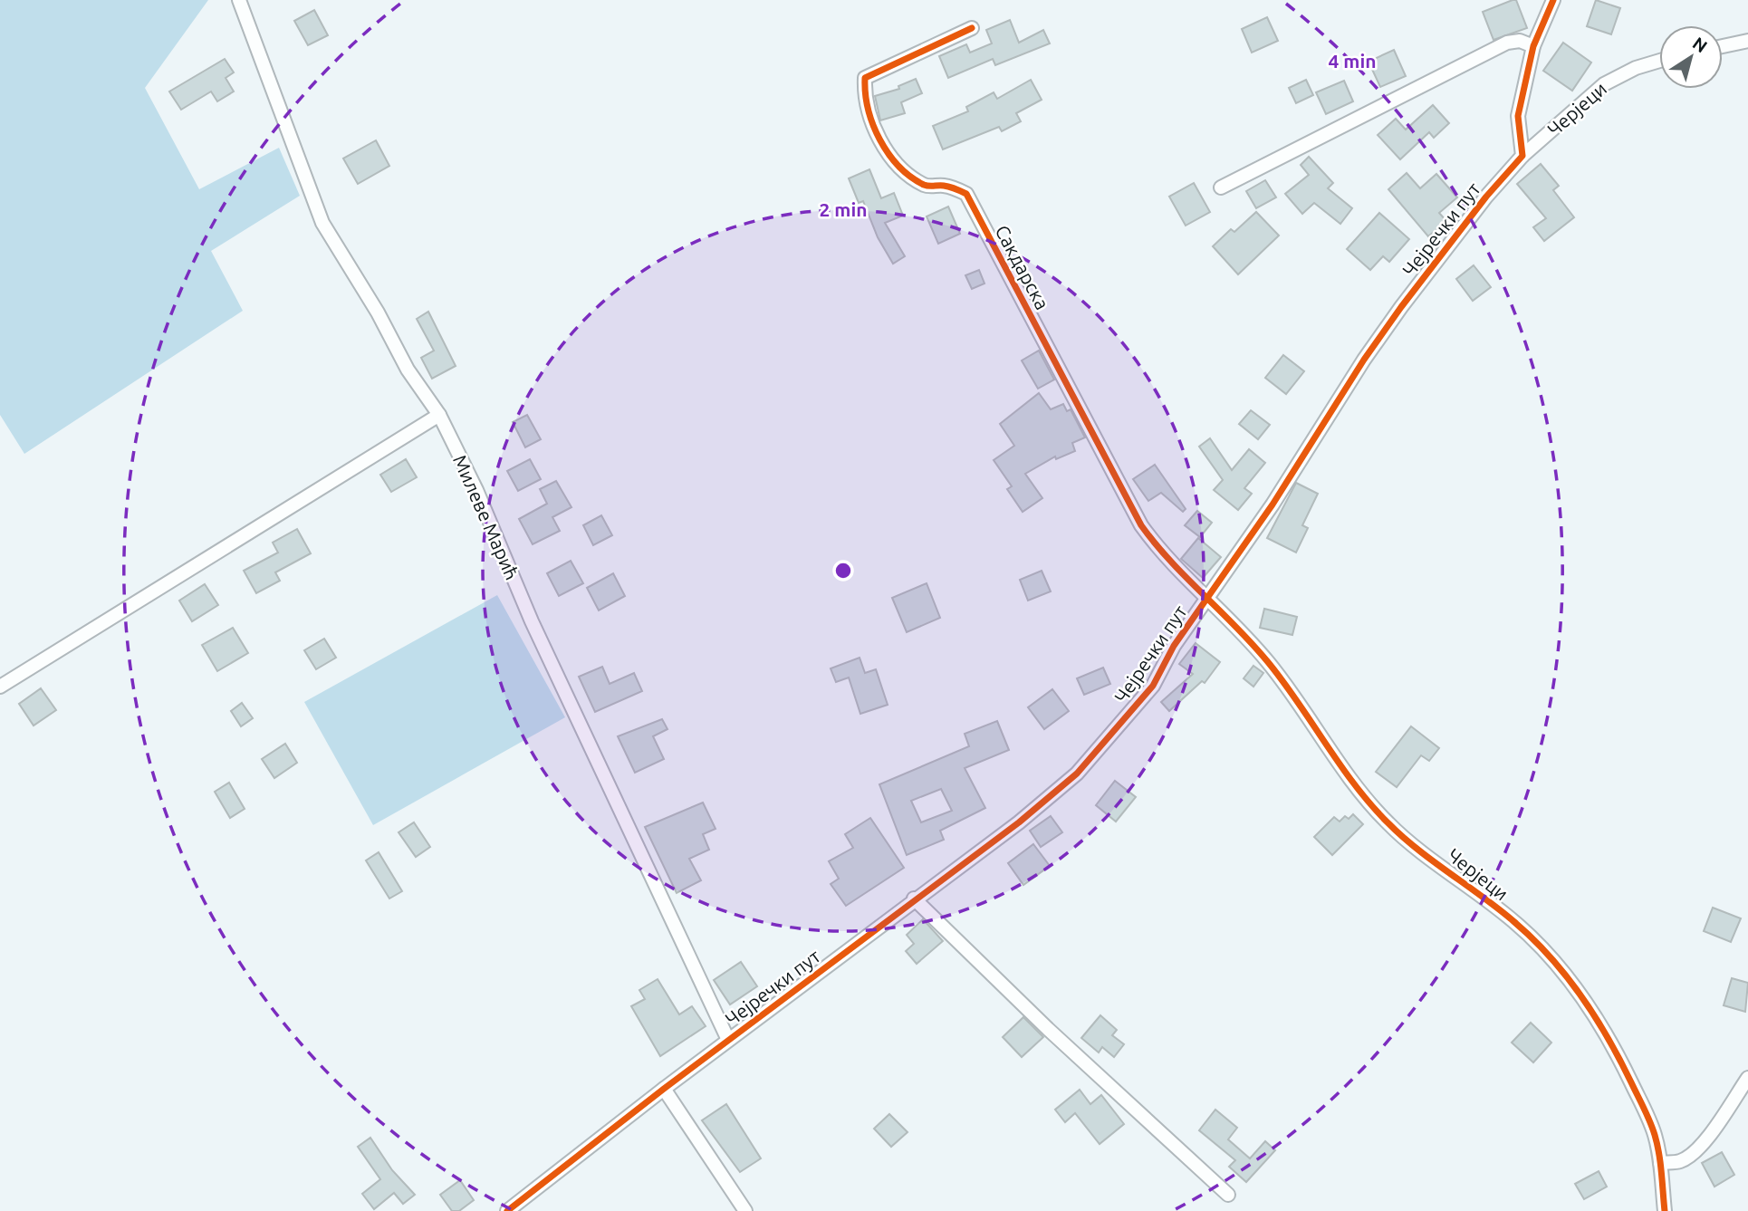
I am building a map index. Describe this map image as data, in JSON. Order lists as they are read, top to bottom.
{
  "streets": {
    "street": [
      "Черјеци",
      "Чејречки пут",
      "Сакдарска",
      "Милеве Мaрић"
    ]
  },
  "crossings": [
    ["Черјеци", "Чејречки пут"],
    ["Черјеци", "Сакдарска"],
    ["Чејречки пут", "Сакдарска"],
    ["Чејречки пут", "Милеве Мaрић"]
  ],
  "north": "top right",
  "rings": ["4 min", "2 min"]
}
